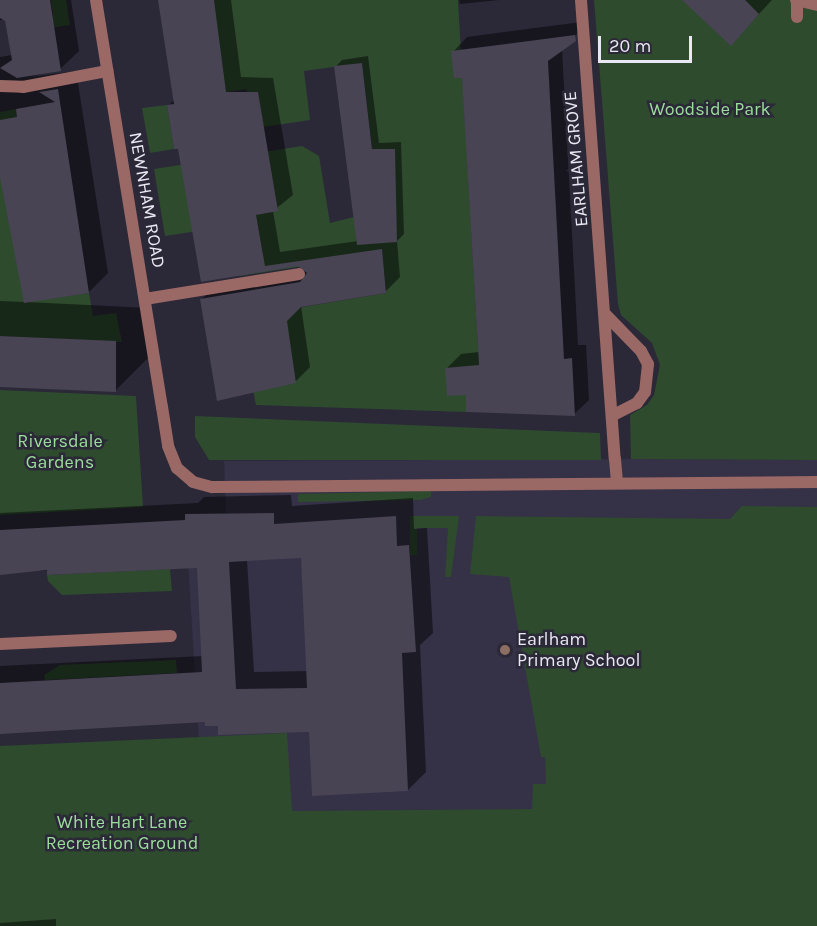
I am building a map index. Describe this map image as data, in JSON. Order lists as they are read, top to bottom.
{
  "streets": {
    "street": ["EARLHAM GROVE", "NEWNHAM ROAD"]
  },
  "crossings": [
    ["EARLHAM GROVE", "NEWNHAM ROAD"]
  ],
  "parks": ["Woodside Park", "Riversdale Gardens", "White Hart Lane Recreation Ground"],
  "places": ["Earlham Primary School"],
  "scale_bar": "20 m"
}
